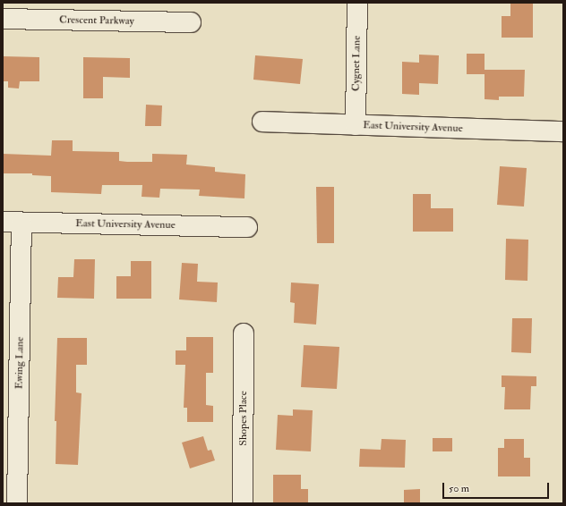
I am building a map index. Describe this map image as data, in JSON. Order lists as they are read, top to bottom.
{
  "streets": {
    "street": [
      "Crescent Parkway",
      "Cygnet Lane",
      "East University Avenue",
      "Ewing Lane",
      "Shopes Place"
    ]
  },
  "crossings": [
    ["Cygnet Lane", "East University Avenue"],
    ["East University Avenue", "Ewing Lane"]
  ],
  "scale_bar": "50 m"
}
